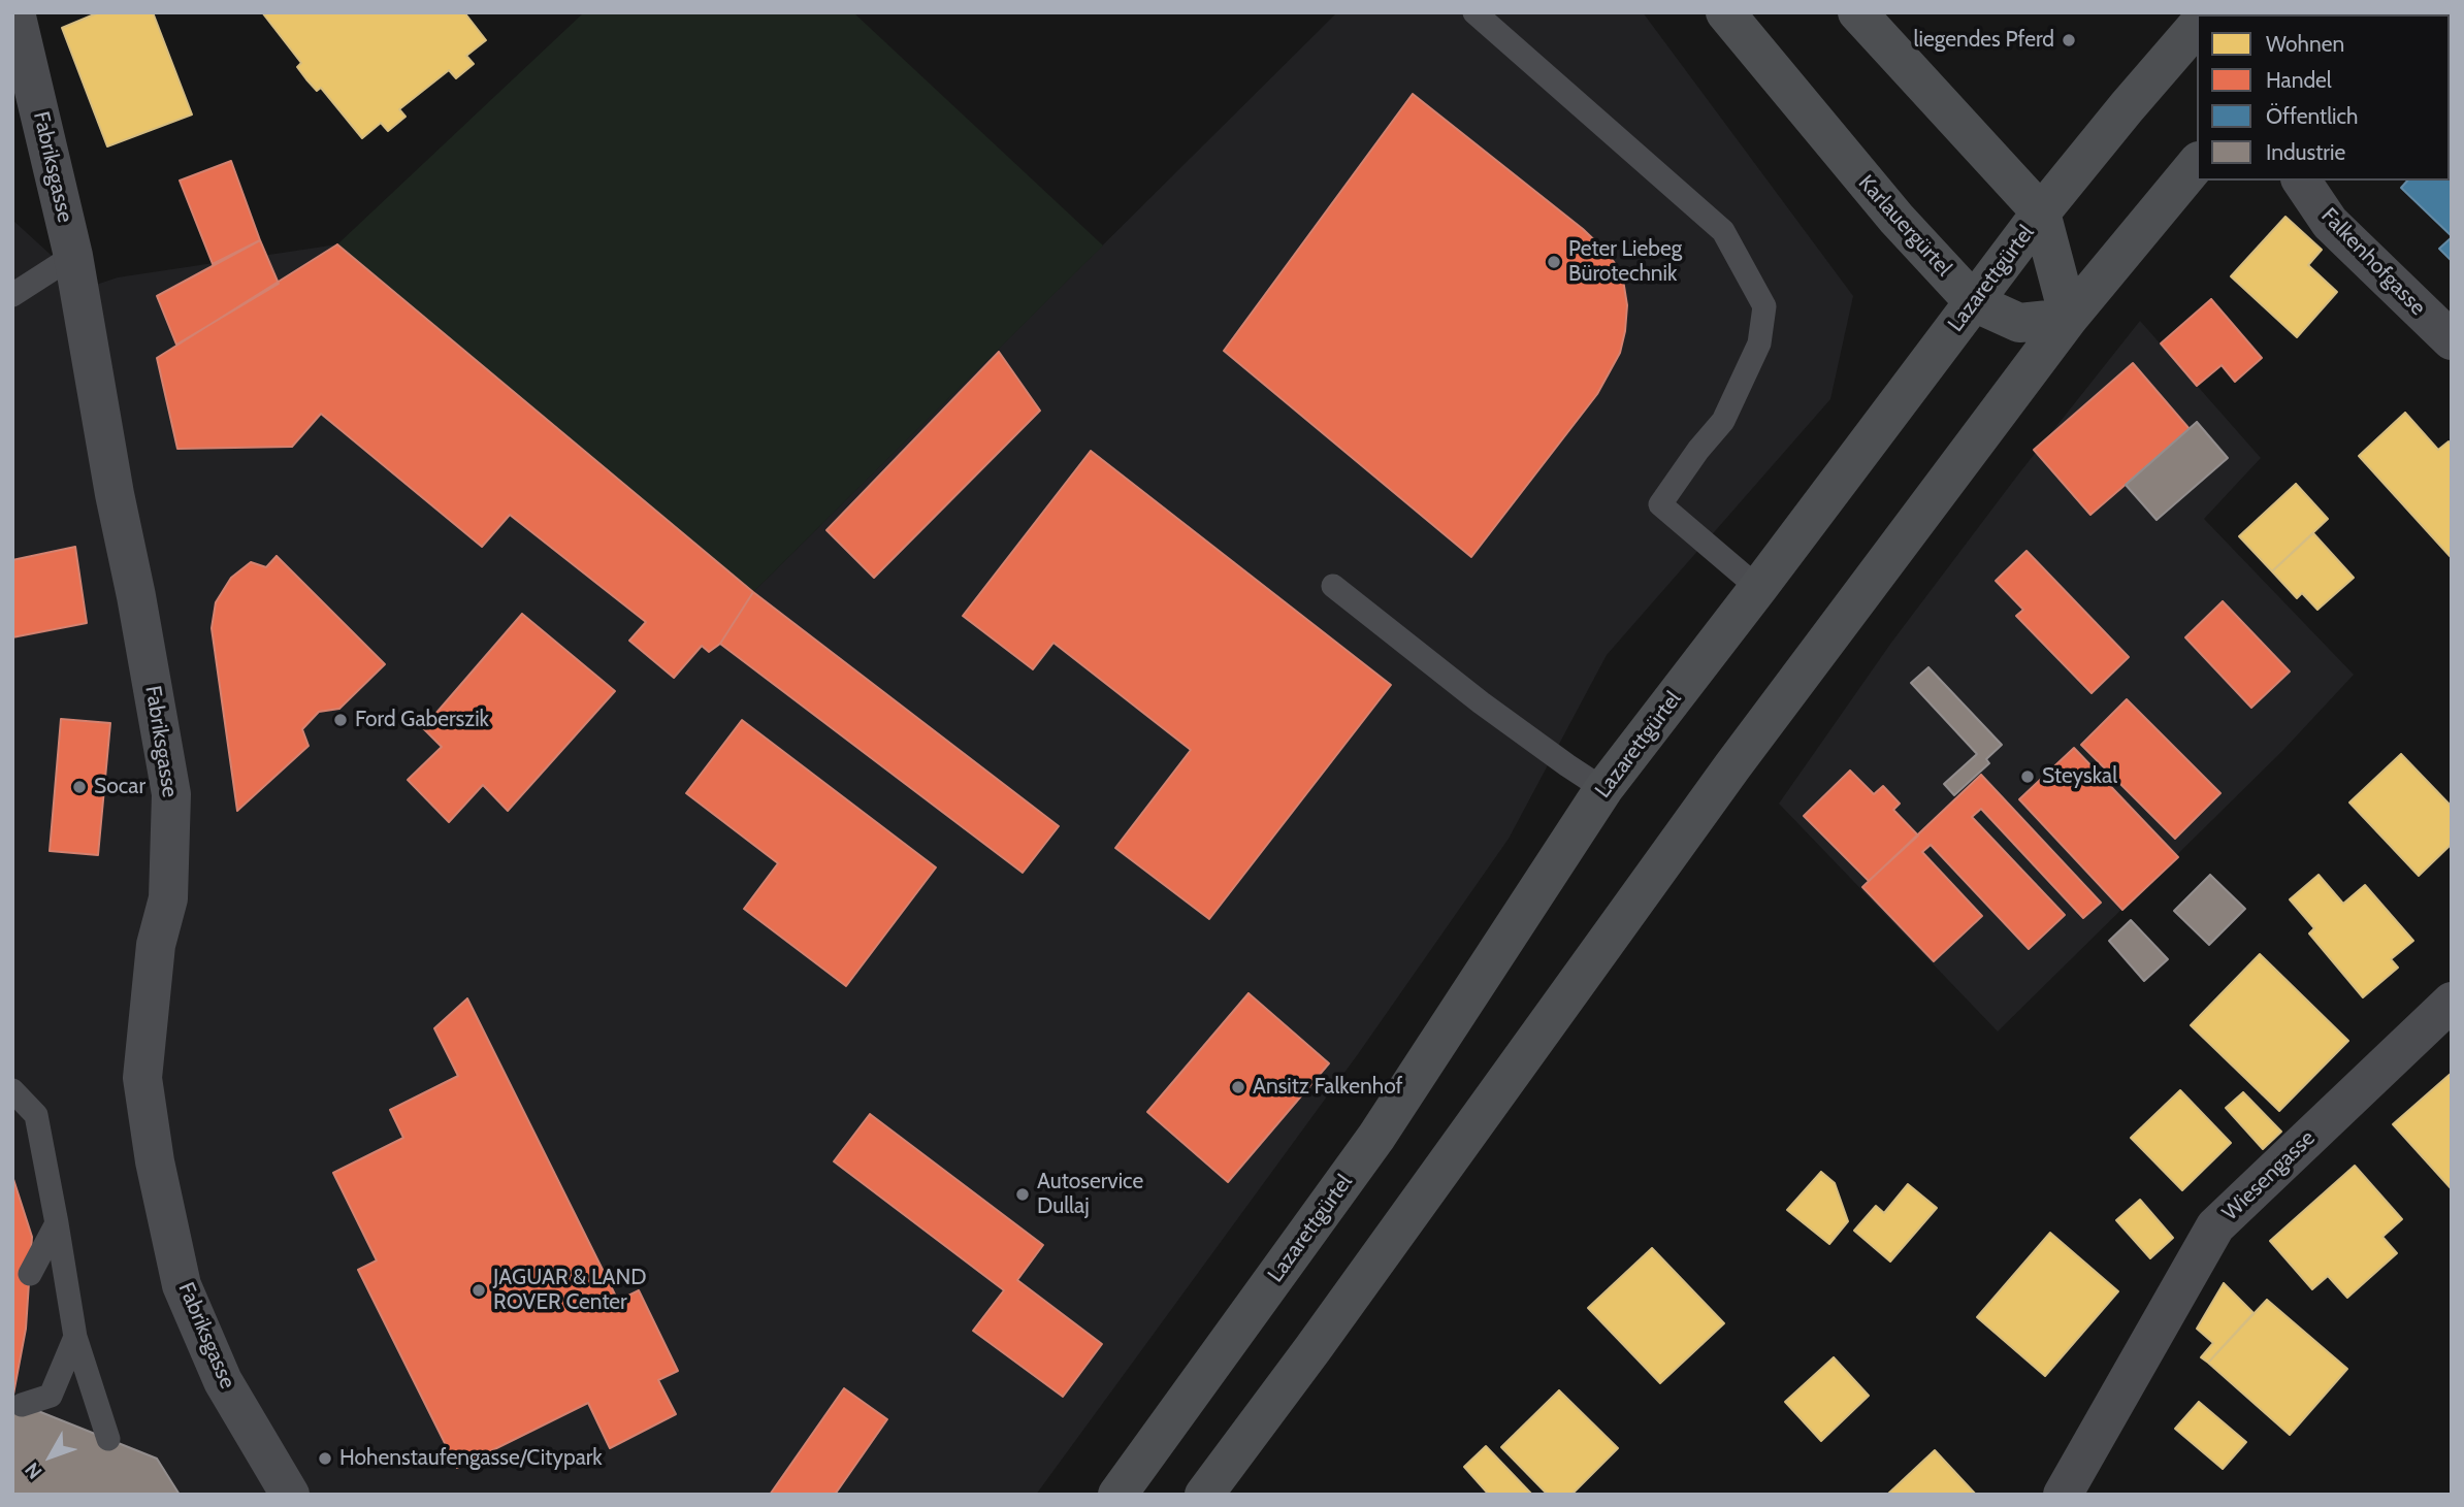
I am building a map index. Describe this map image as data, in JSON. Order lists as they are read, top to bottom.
{
  "streets": {
    "main road": ["Karlauergürtel", "Lazarettgürtel"],
    "street": ["Fabriksgasse", "Falkenhofgasse", "Wiesengasse"]
  },
  "crossings": [
    ["Karlauergürtel", "Lazarettgürtel"]
  ],
  "places": [
    "liegendes Pferd",
    "Peter Liebeg Bürotechnik",
    "Ford Gaberszik",
    "Steyskal",
    "Socar",
    "Ansitz Falkenhof",
    "Autoservice Dullaj",
    "JAGUAR & LAND ROVER Center",
    "Hohenstaufengasse/Citypark"
  ],
  "legend": [
    "Wohnen",
    "Handel",
    "Öffentlich",
    "Industrie"
  ],
  "north": "bottom left"
}
